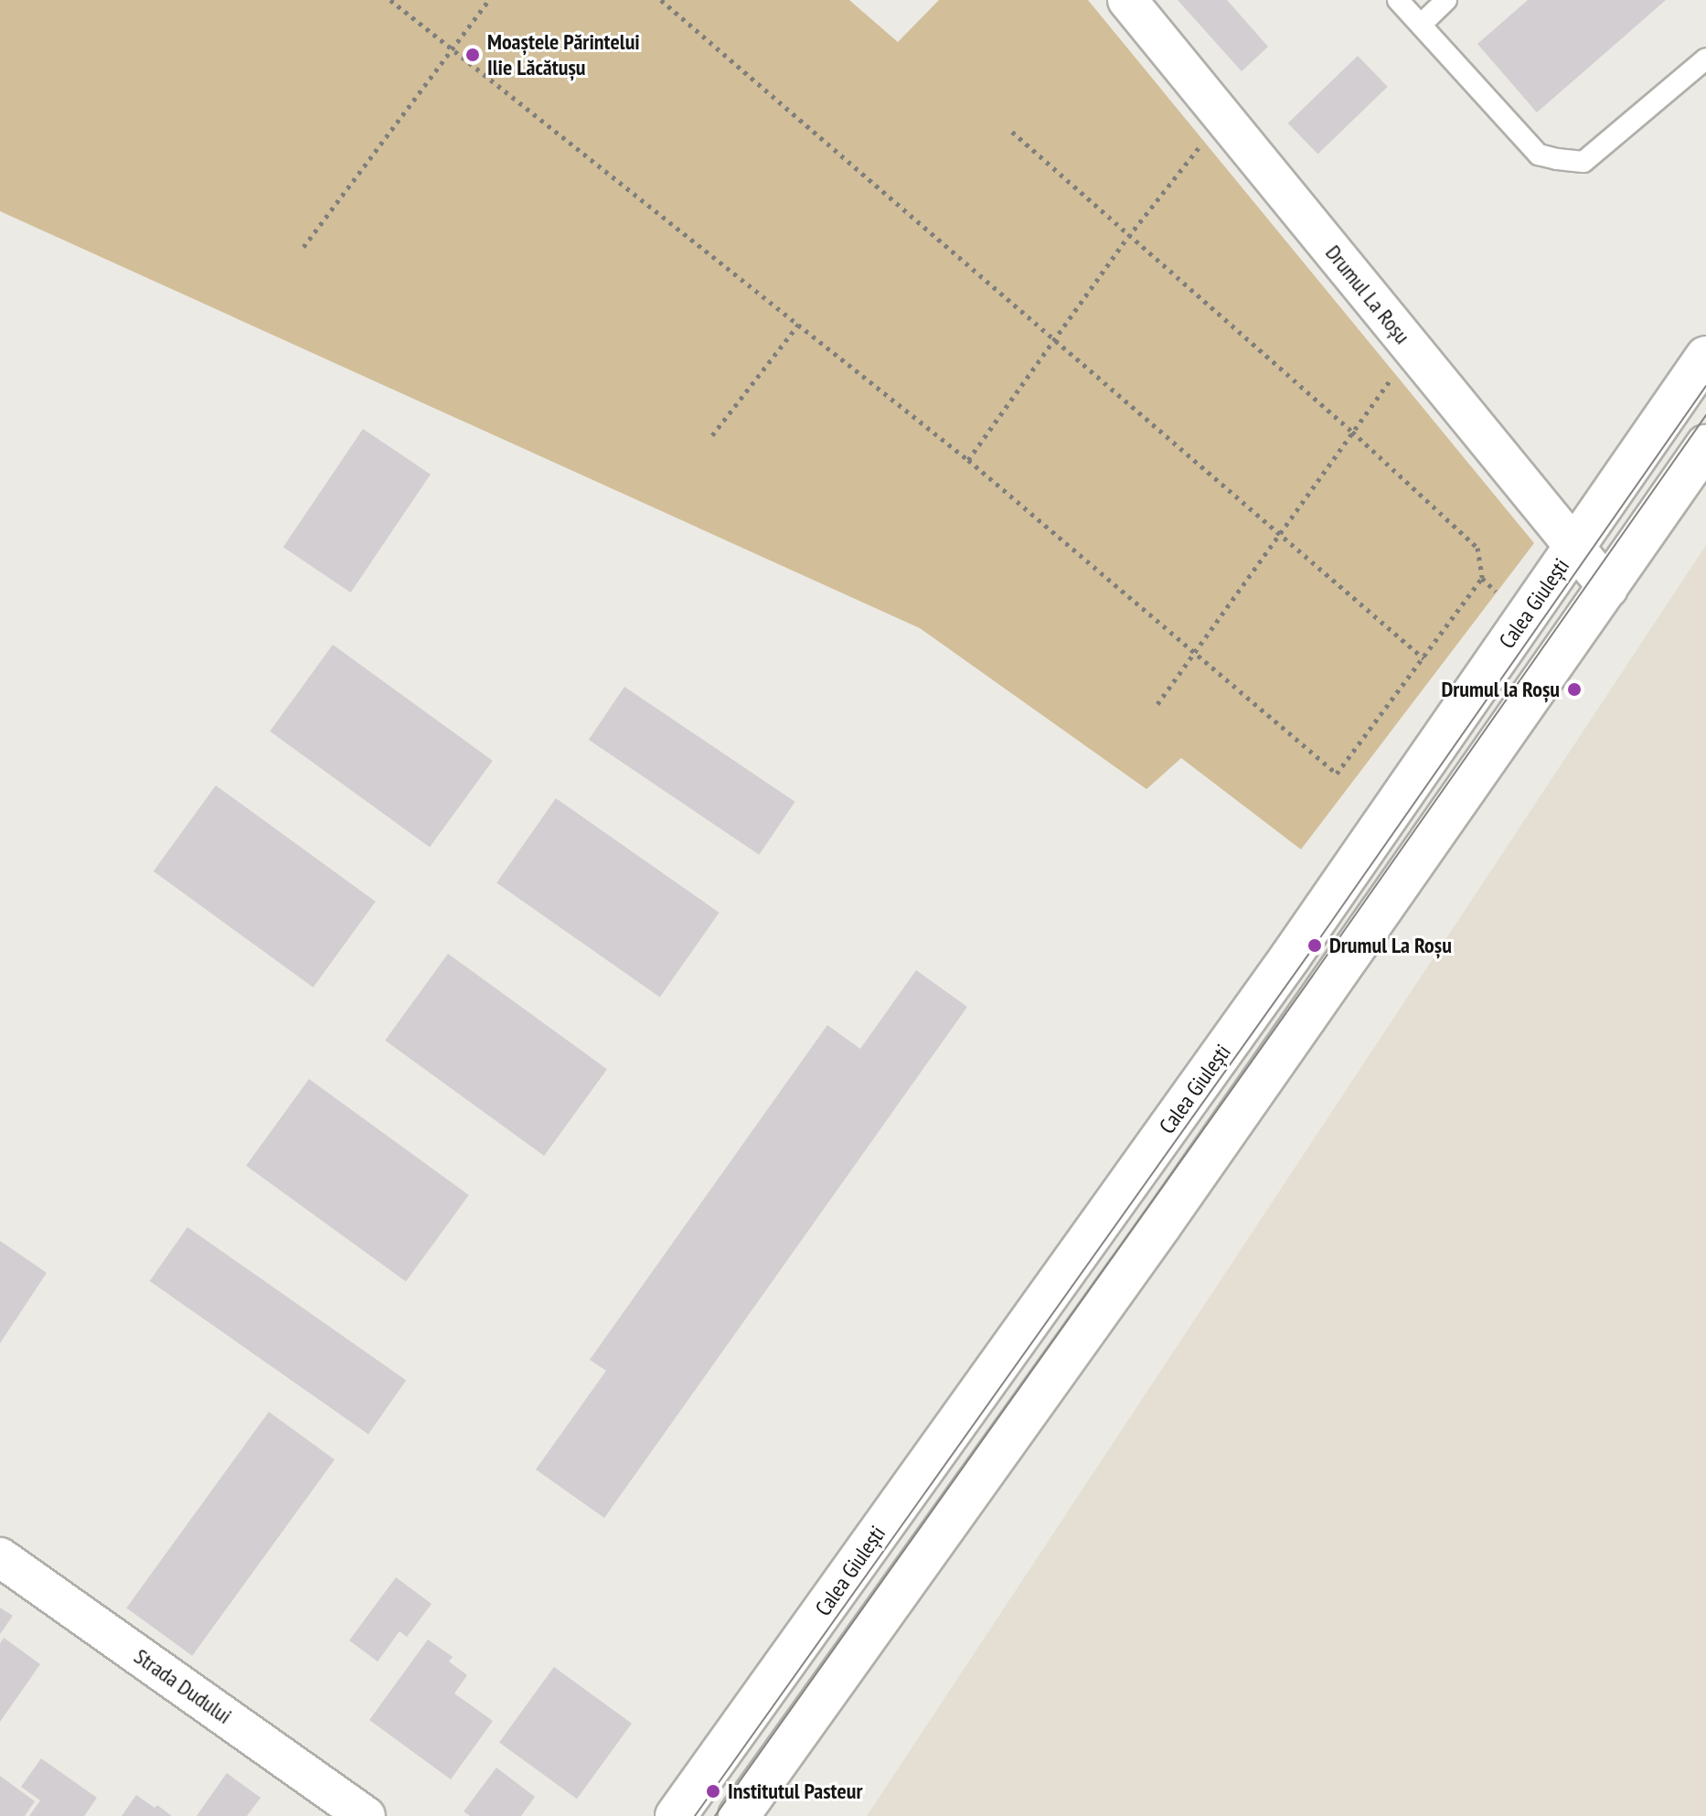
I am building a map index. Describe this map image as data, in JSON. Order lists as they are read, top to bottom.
{
  "streets": {
    "main road": ["Calea Giulești"],
    "street": ["Drumul La Roșu", "Strada Dudului"]
  },
  "crossings": [
    ["Drumul La Roșu", "Calea Giulești"]
  ],
  "places": [
    "Moaștele Părintelui Ilie Lăcătușu",
    "Drumul la Roșu",
    "Drumul La Roșu",
    "Institutul Pasteur"
  ]
}
